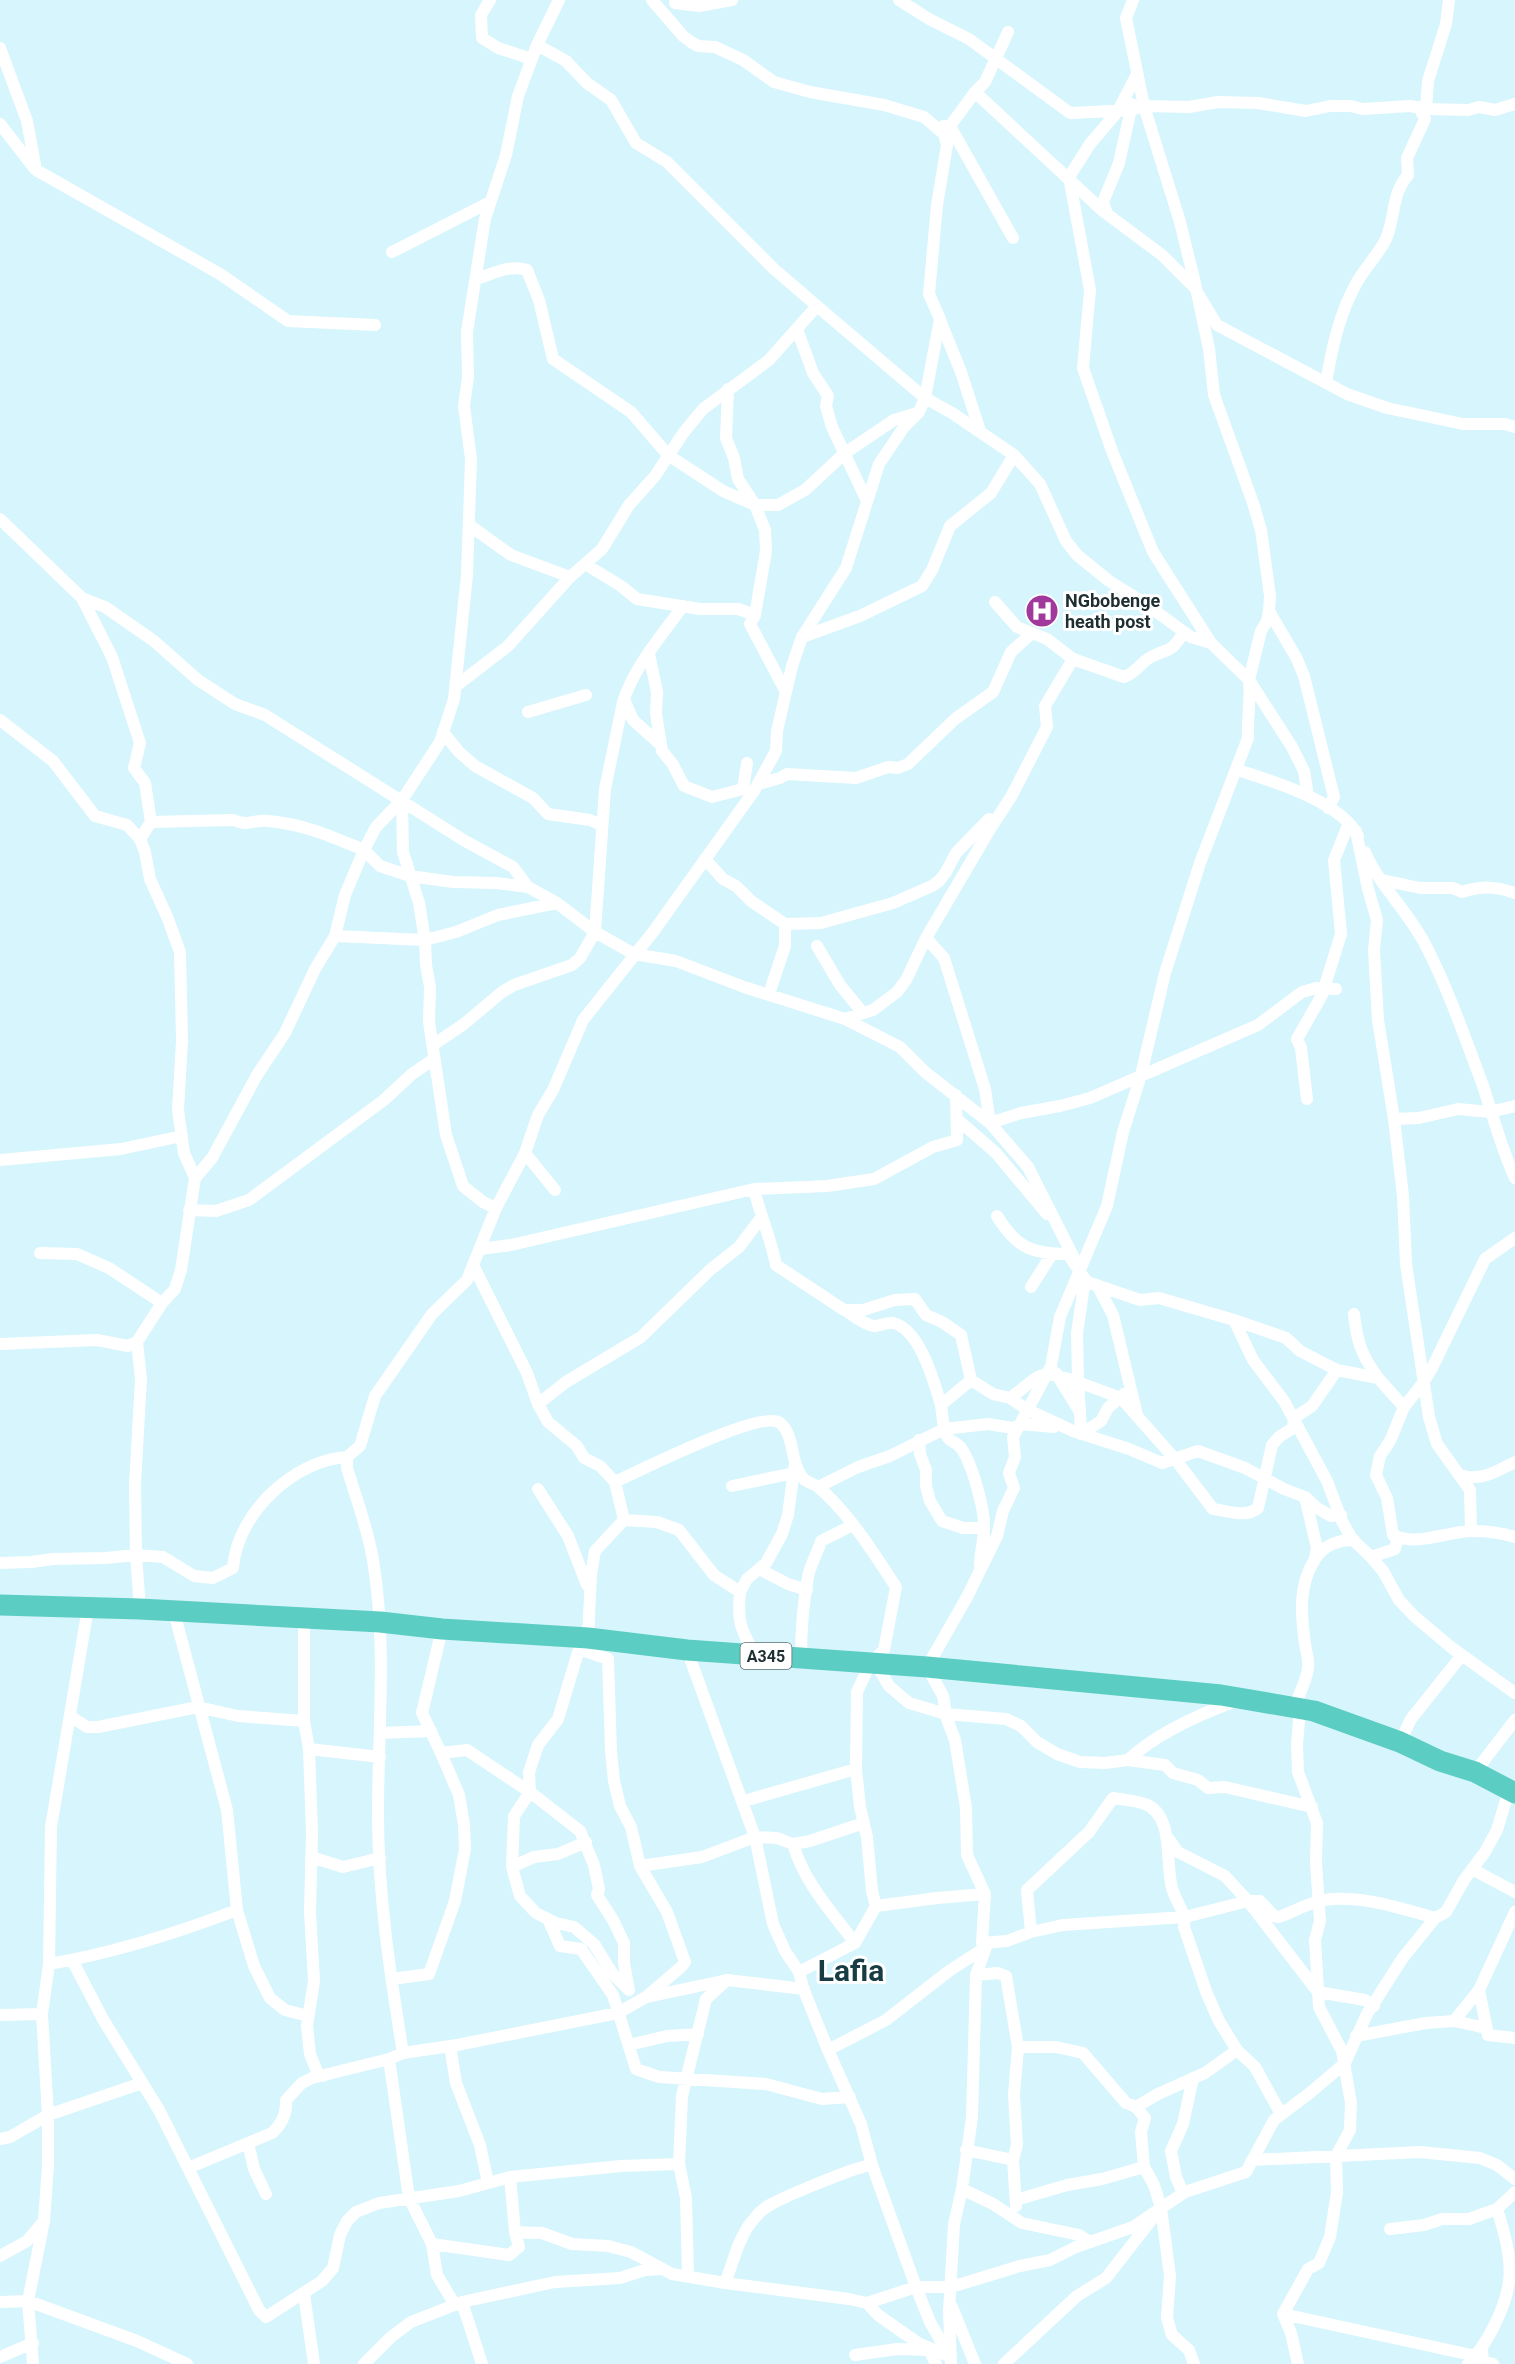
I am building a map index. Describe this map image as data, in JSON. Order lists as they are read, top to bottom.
{
  "streets": {
    "highway": ["A345"]
  },
  "districts": ["Lafia"],
  "places": {
    "hospital": ["NGbobenge heath post"]
  }
}
